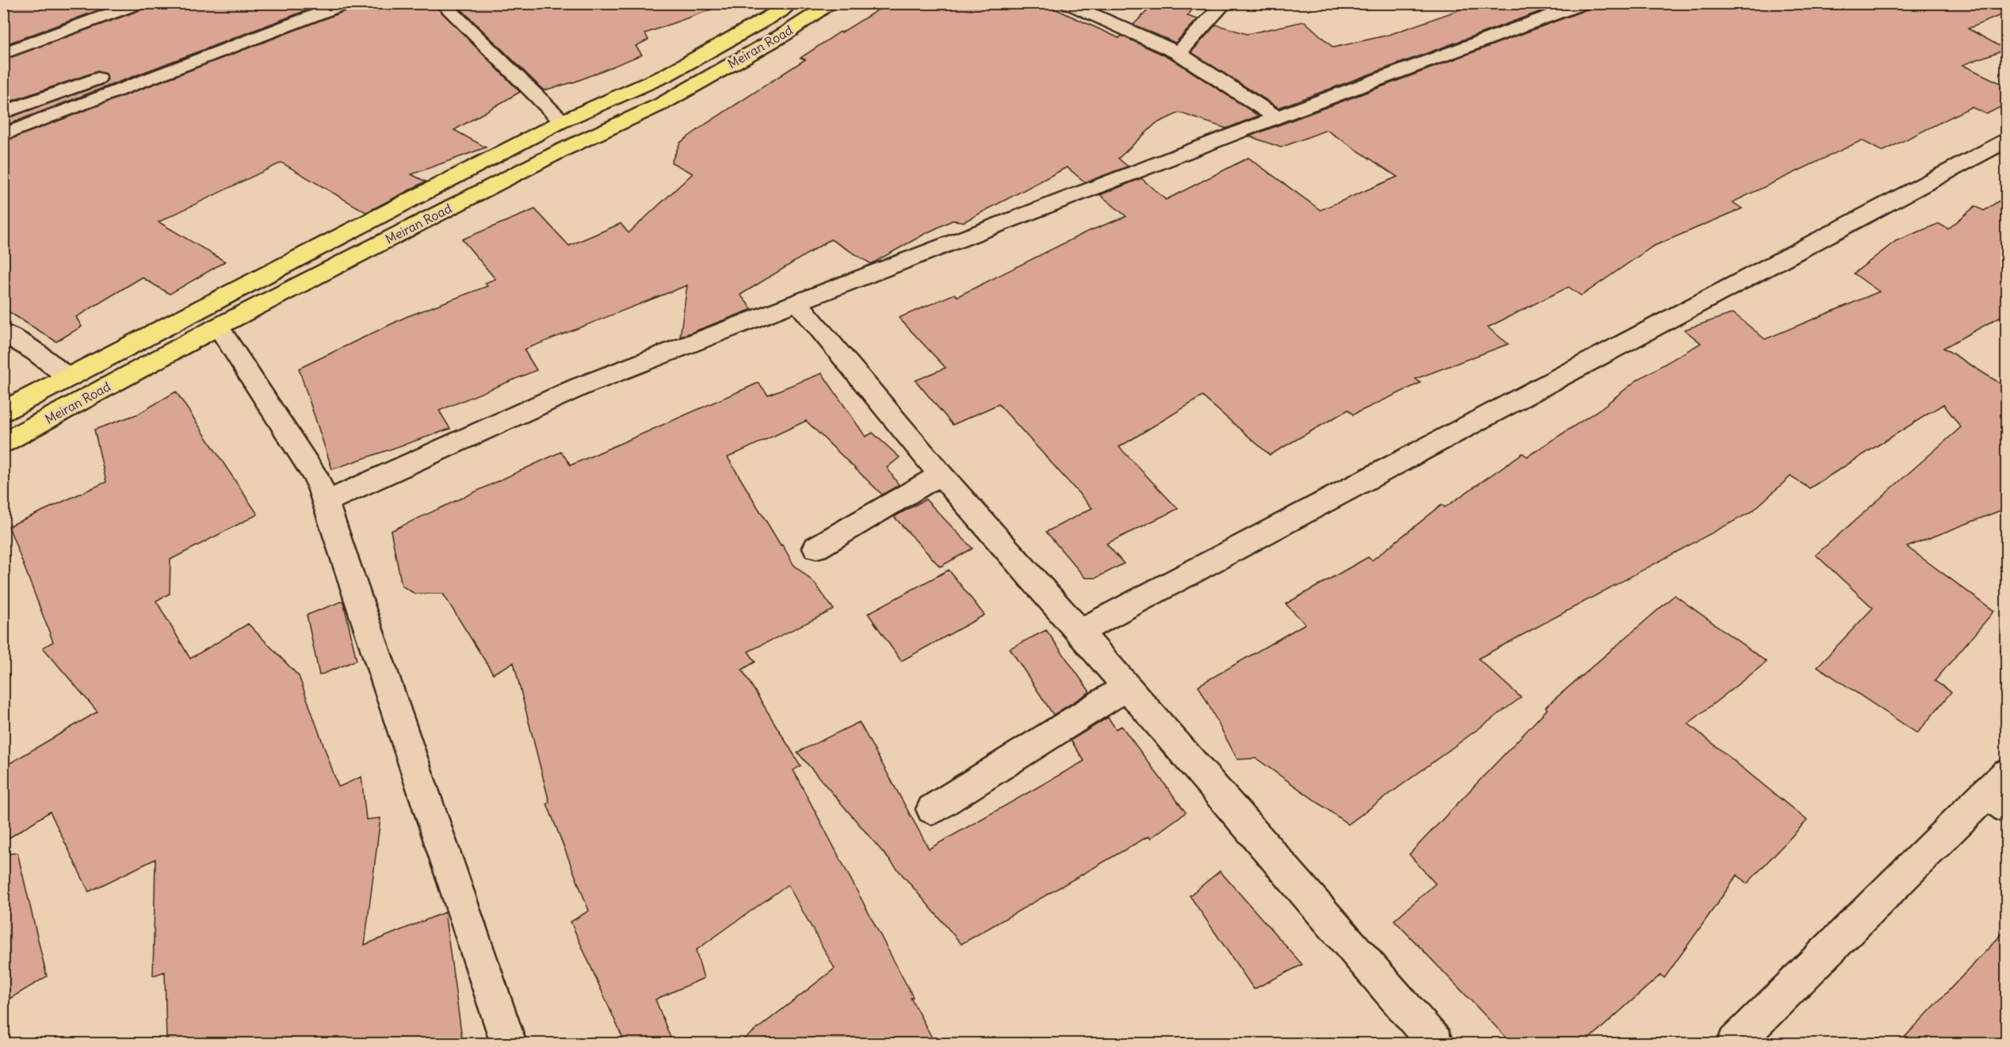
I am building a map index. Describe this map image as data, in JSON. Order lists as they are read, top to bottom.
{
  "streets": {
    "main road": ["Meiran Road"]
  }
}
